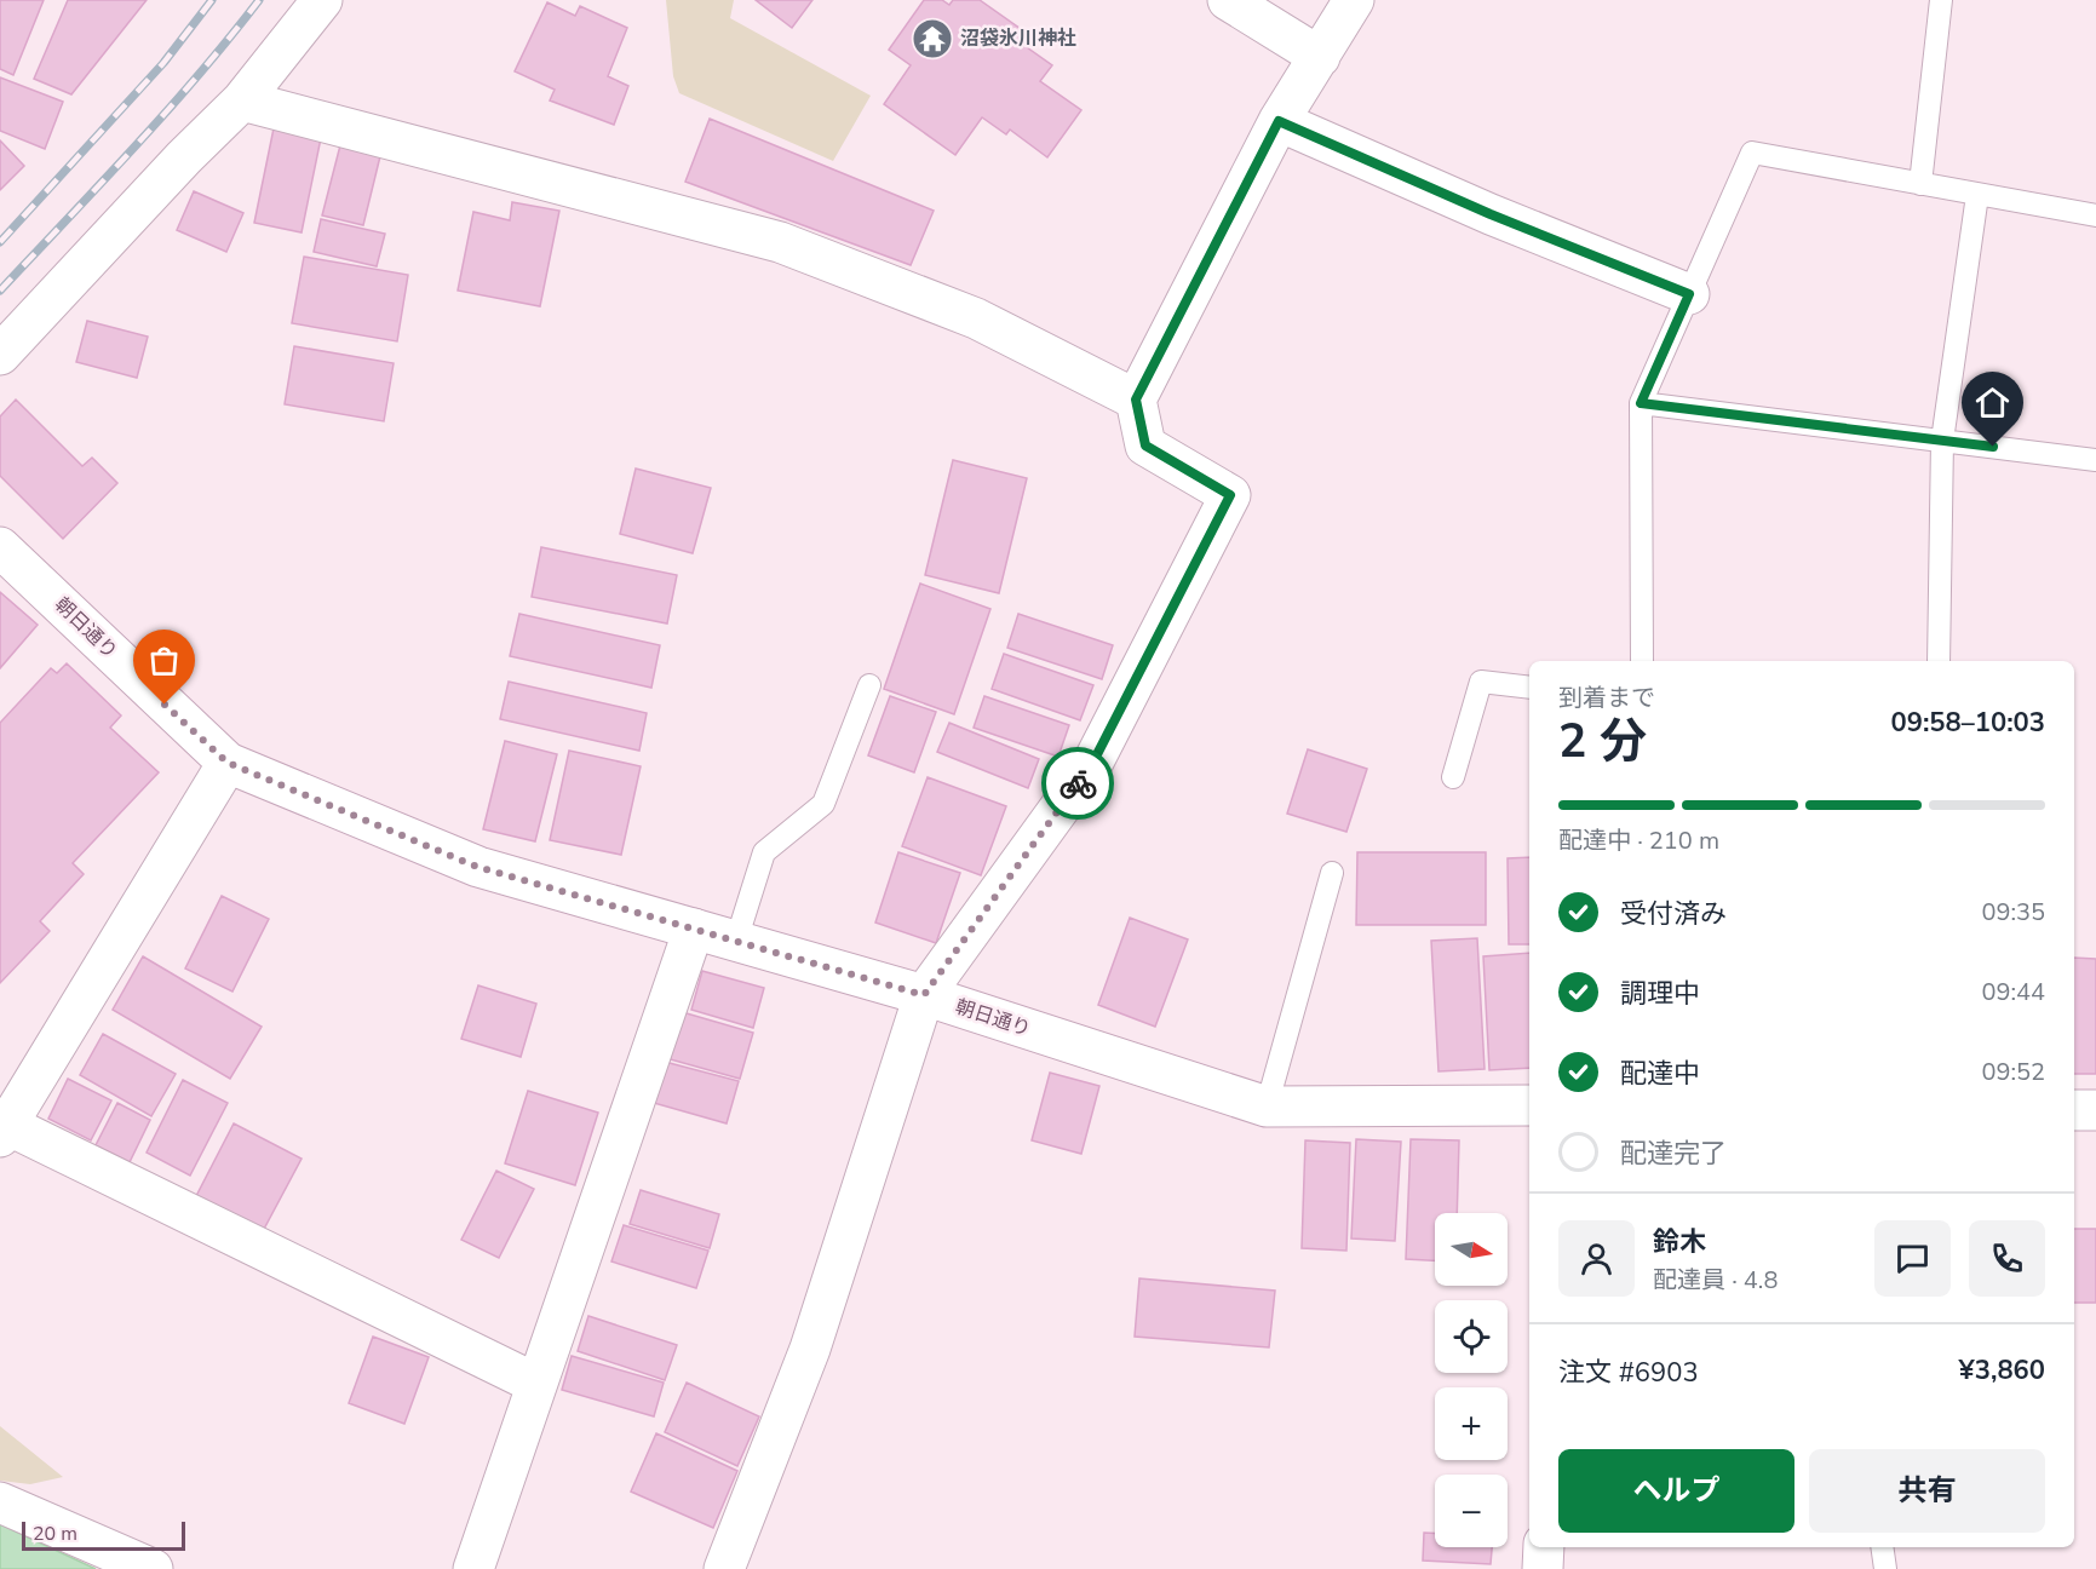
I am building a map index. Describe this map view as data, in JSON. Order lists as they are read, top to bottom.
{
  "streets": {
    "street": ["朝日通り"]
  },
  "places": {
    "temple": ["沼袋氷川神社"]
  },
  "scale_bar": "20 m",
  "north": "right",
  "page": {
    "heading": ["2 分", "到着まで", "09:58–10:03"],
    "panel": [
      "鈴木",
      "配達員 · 4.8",
      "注文 #6903",
      "¥3,860"
    ],
    "bar": "配達中 · 210 m",
    "list": [
      ["受付済み", "09:35"],
      ["調理中", "09:44"],
      ["配達中", "09:52"],
      "配達完了"
    ],
    "map_buttons": ["+", "−"],
    "buttons": ["ヘルプ", "共有"],
    "scale": "20 m"
  }
}
